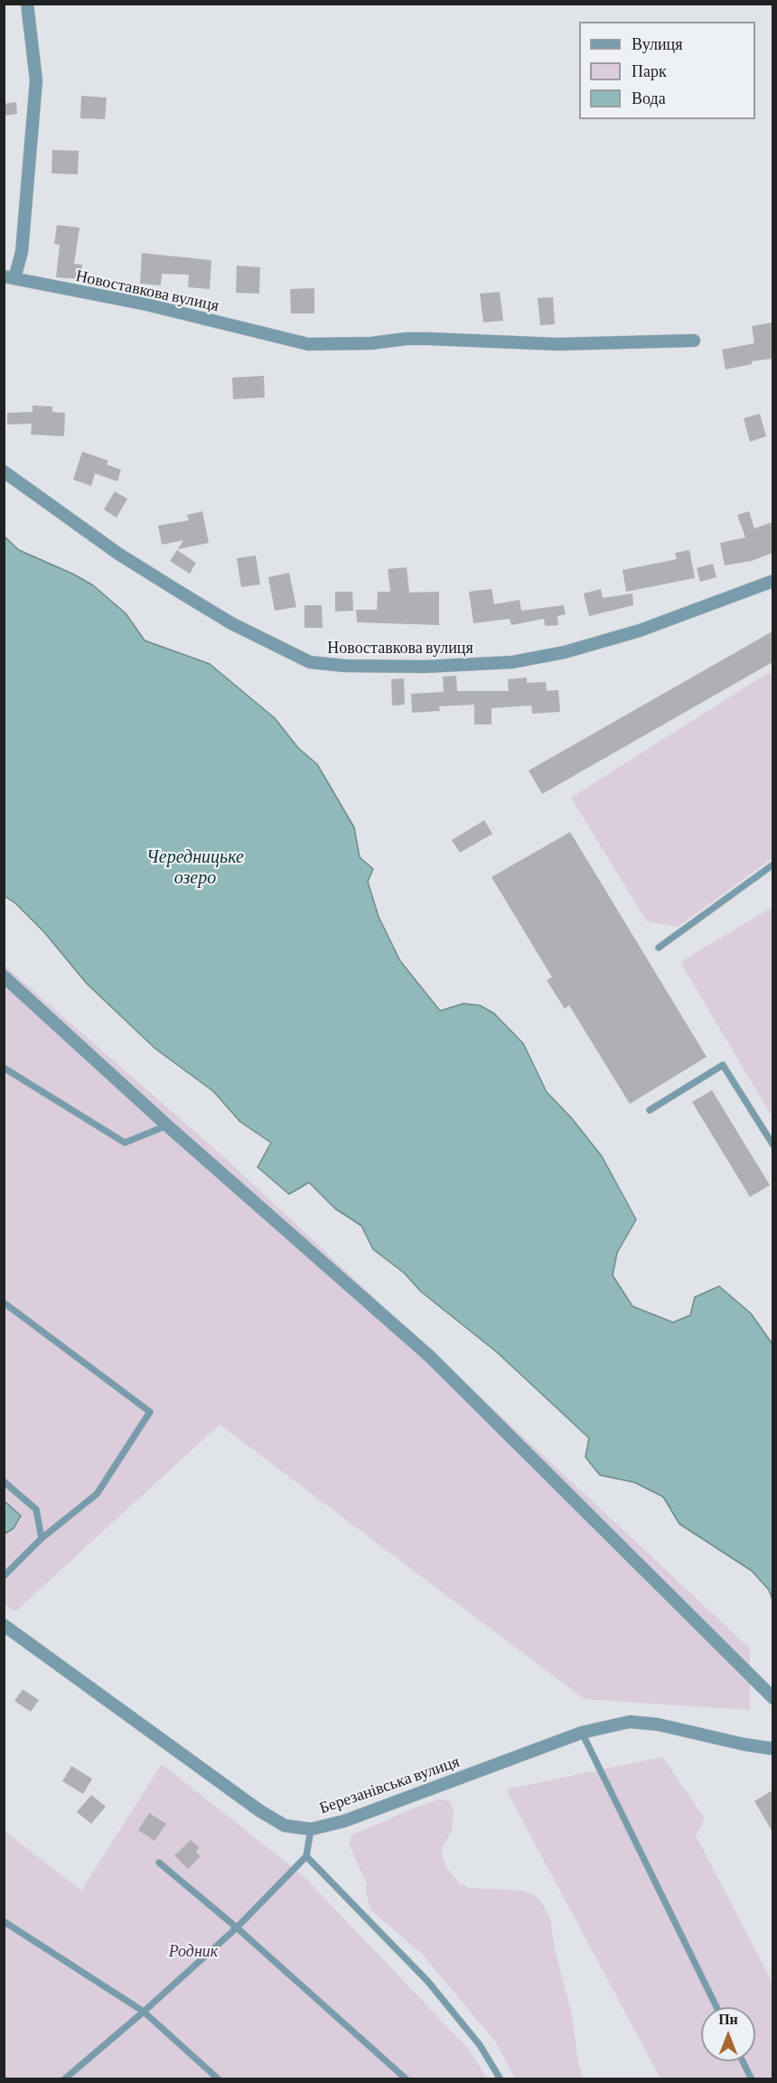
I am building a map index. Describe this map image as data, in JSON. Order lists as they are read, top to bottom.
{
  "streets": {
    "street": ["Новоставкова вулиця", "Березанівська вулиця"]
  },
  "water": ["Чередницьке озеро"],
  "parks": ["Родник"],
  "legend": ["Вулиця", "Парк", "Вода"],
  "north": "top"
}
